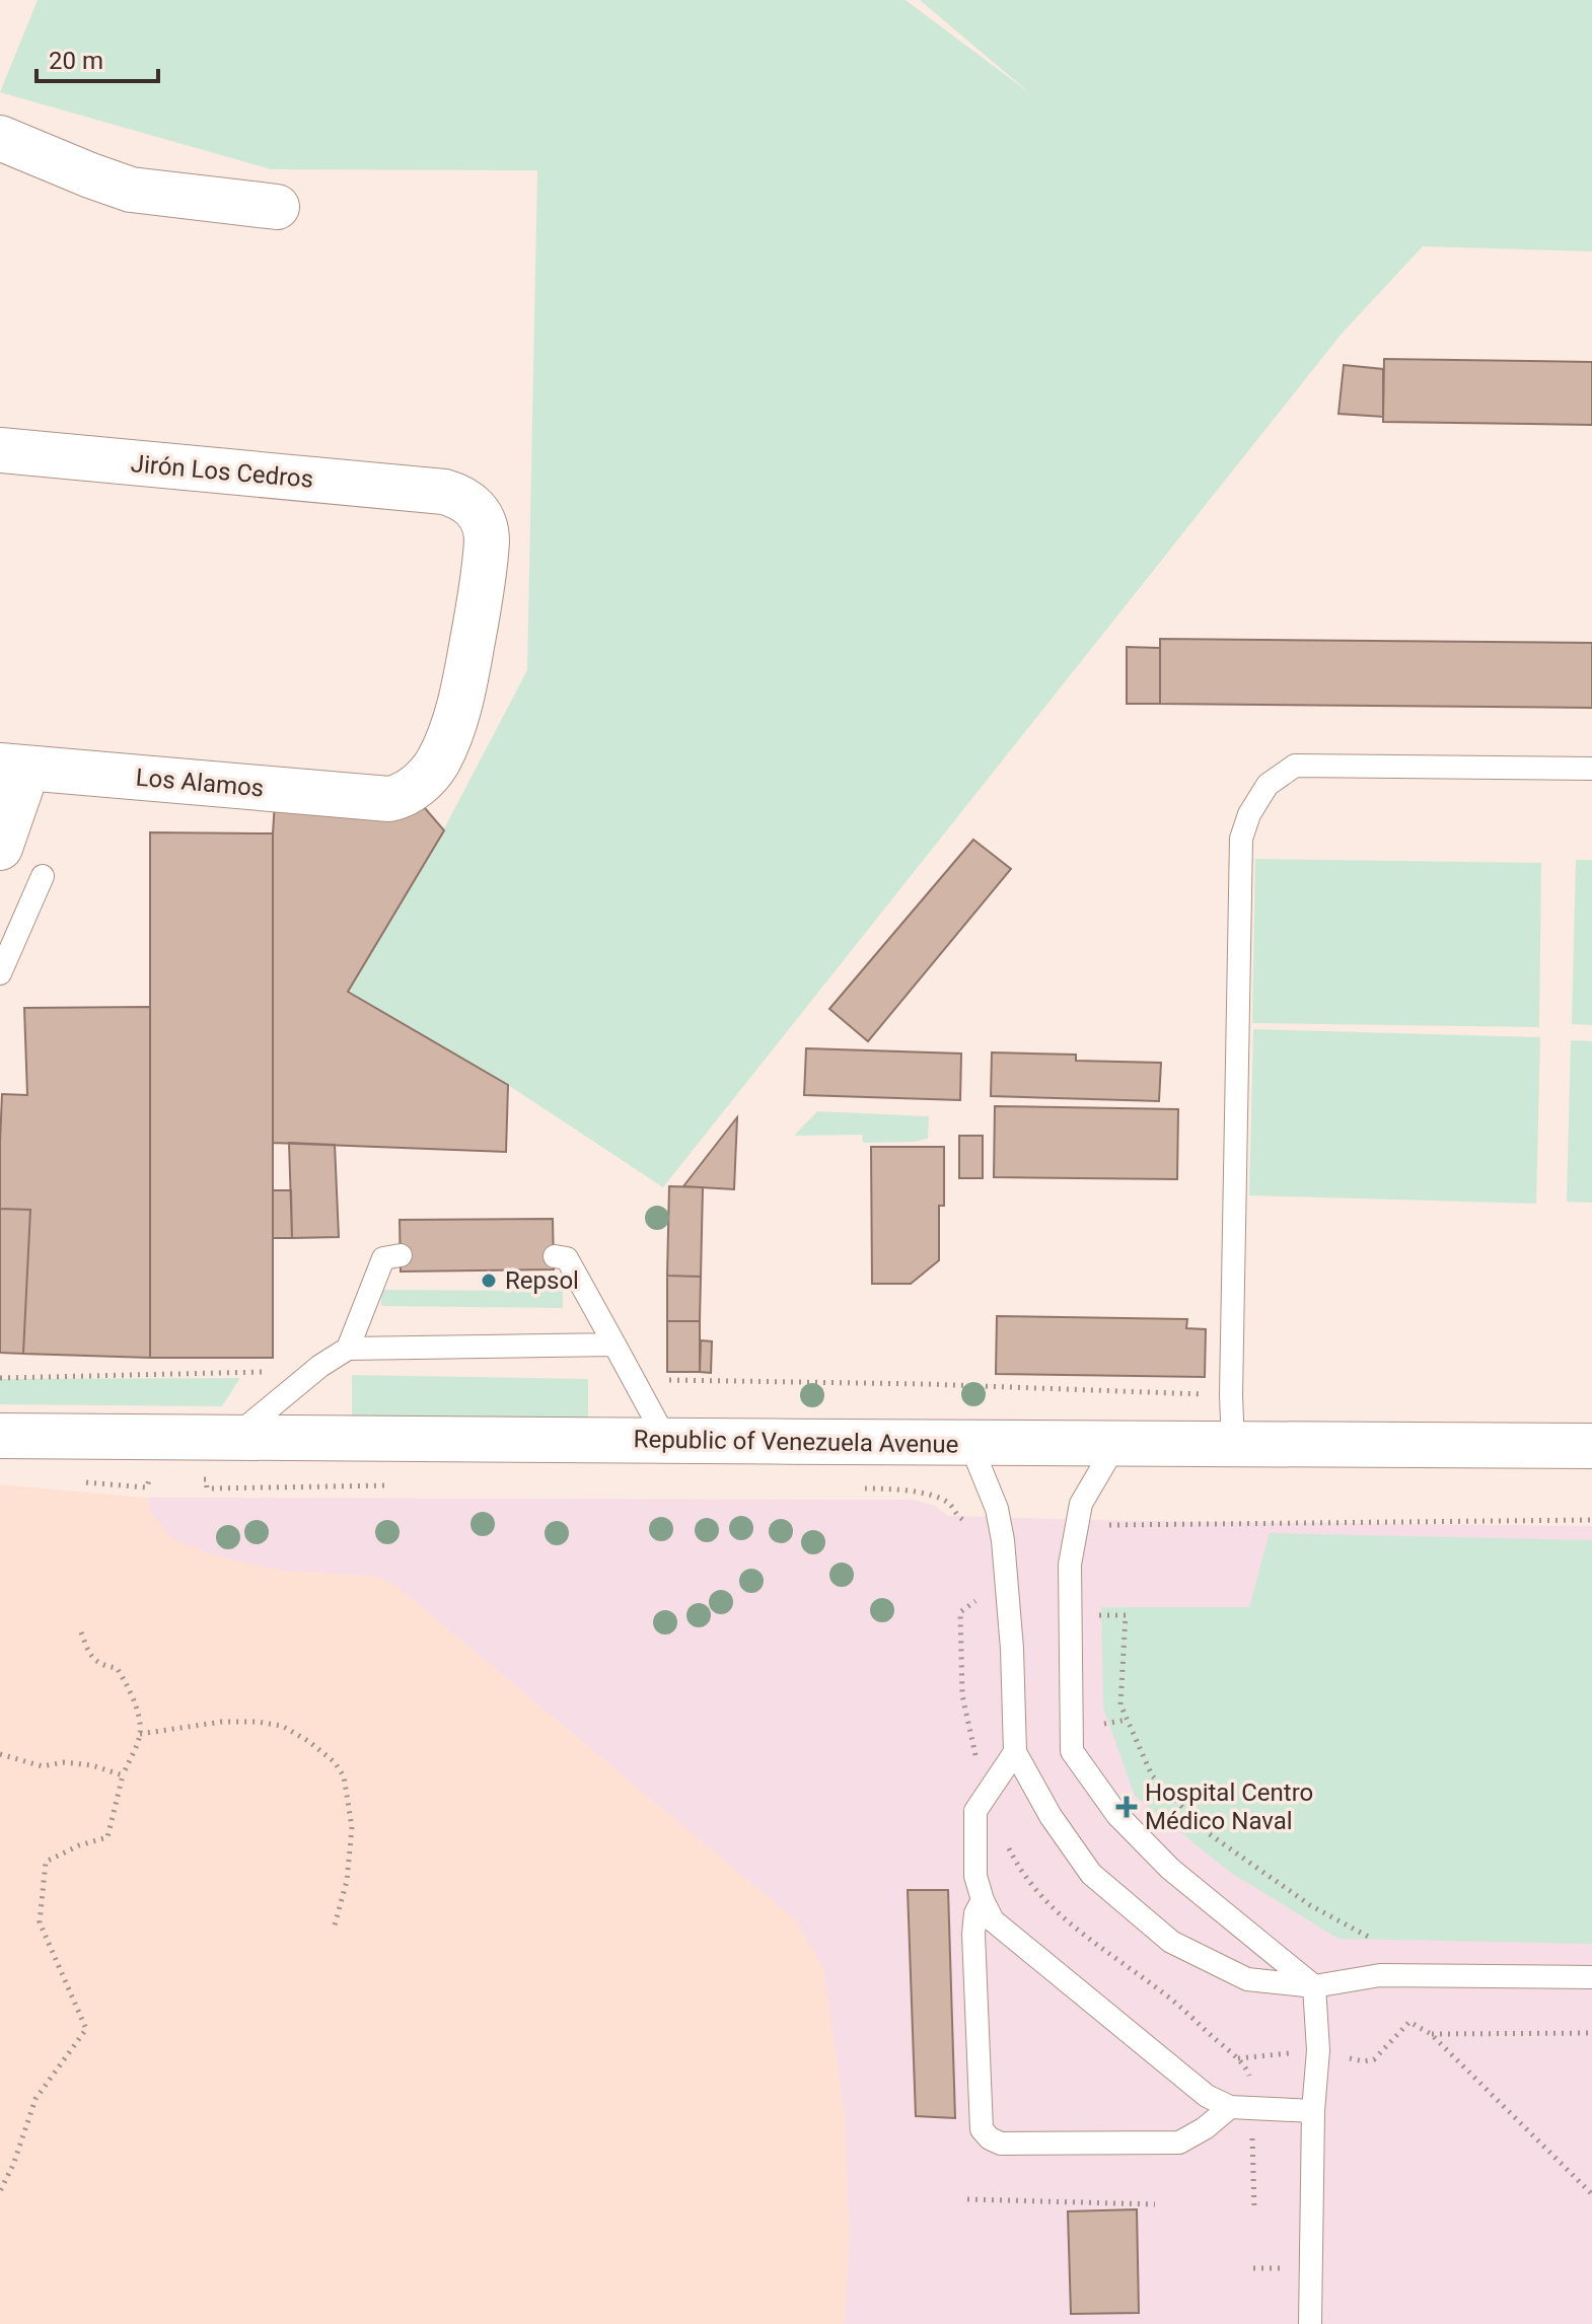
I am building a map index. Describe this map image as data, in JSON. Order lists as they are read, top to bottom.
{
  "streets": {
    "main road": ["Jirón Los Cedros", "Los Alamos", "Republic of Venezuela Avenue"]
  },
  "crossings": [
    ["Jirón Los Cedros", "Los Alamos"]
  ],
  "places": {
    "other": ["Repsol"],
    "health": ["Hospital Centro Médico Naval"]
  },
  "scale_bar": "20 m"
}
